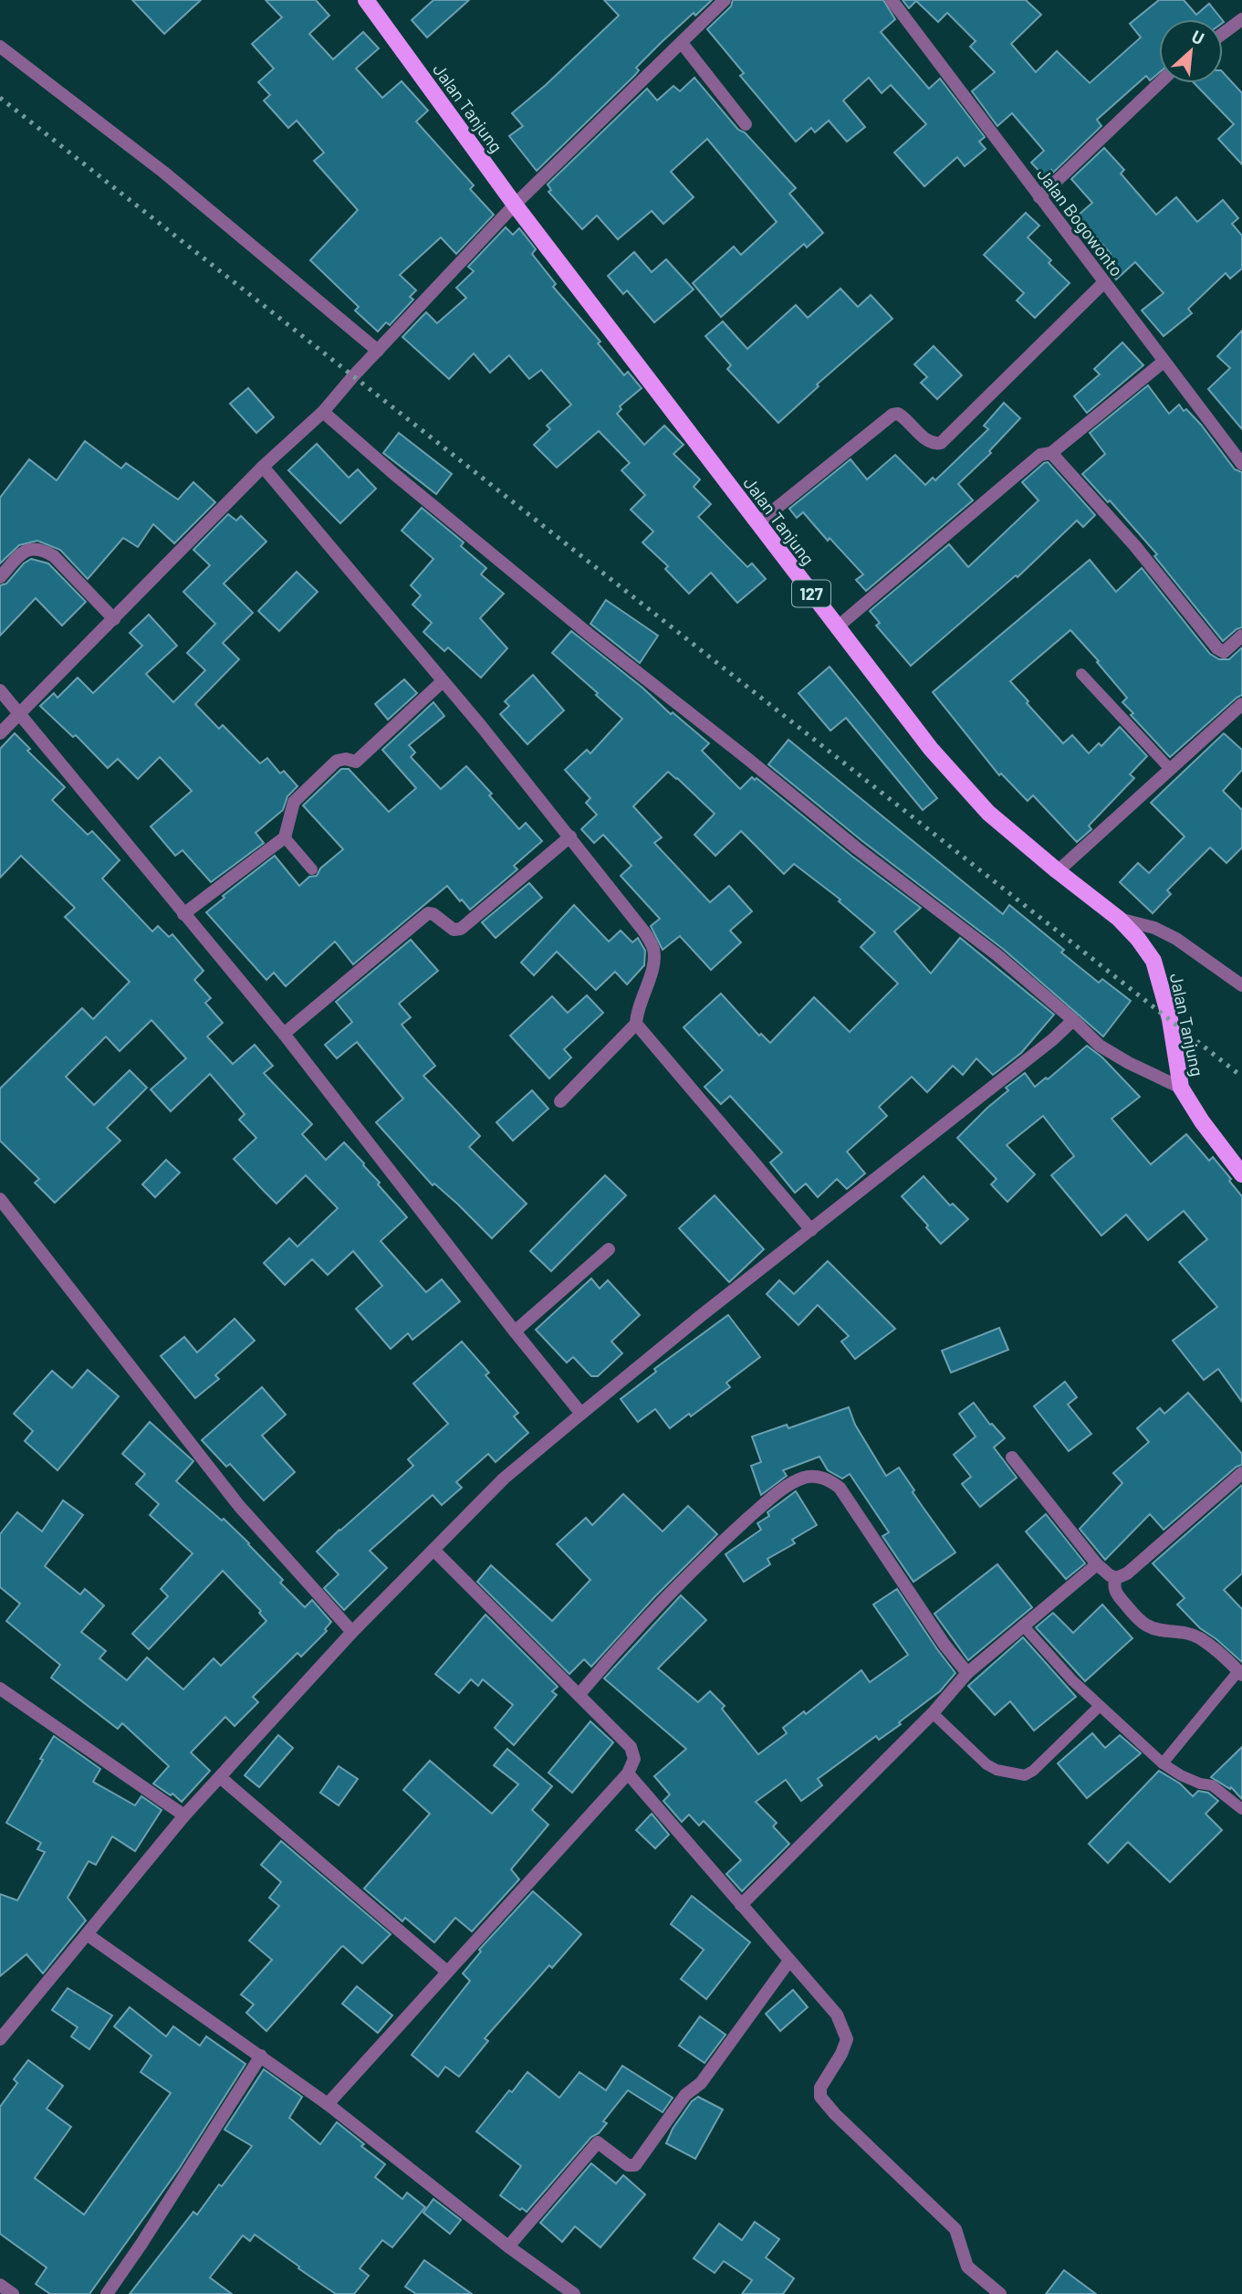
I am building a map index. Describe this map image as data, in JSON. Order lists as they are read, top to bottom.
{
  "streets": {
    "main road": ["Jalan Tanjung", "127"],
    "street": ["Jalan Bogowonto"]
  },
  "north": "top right"
}
